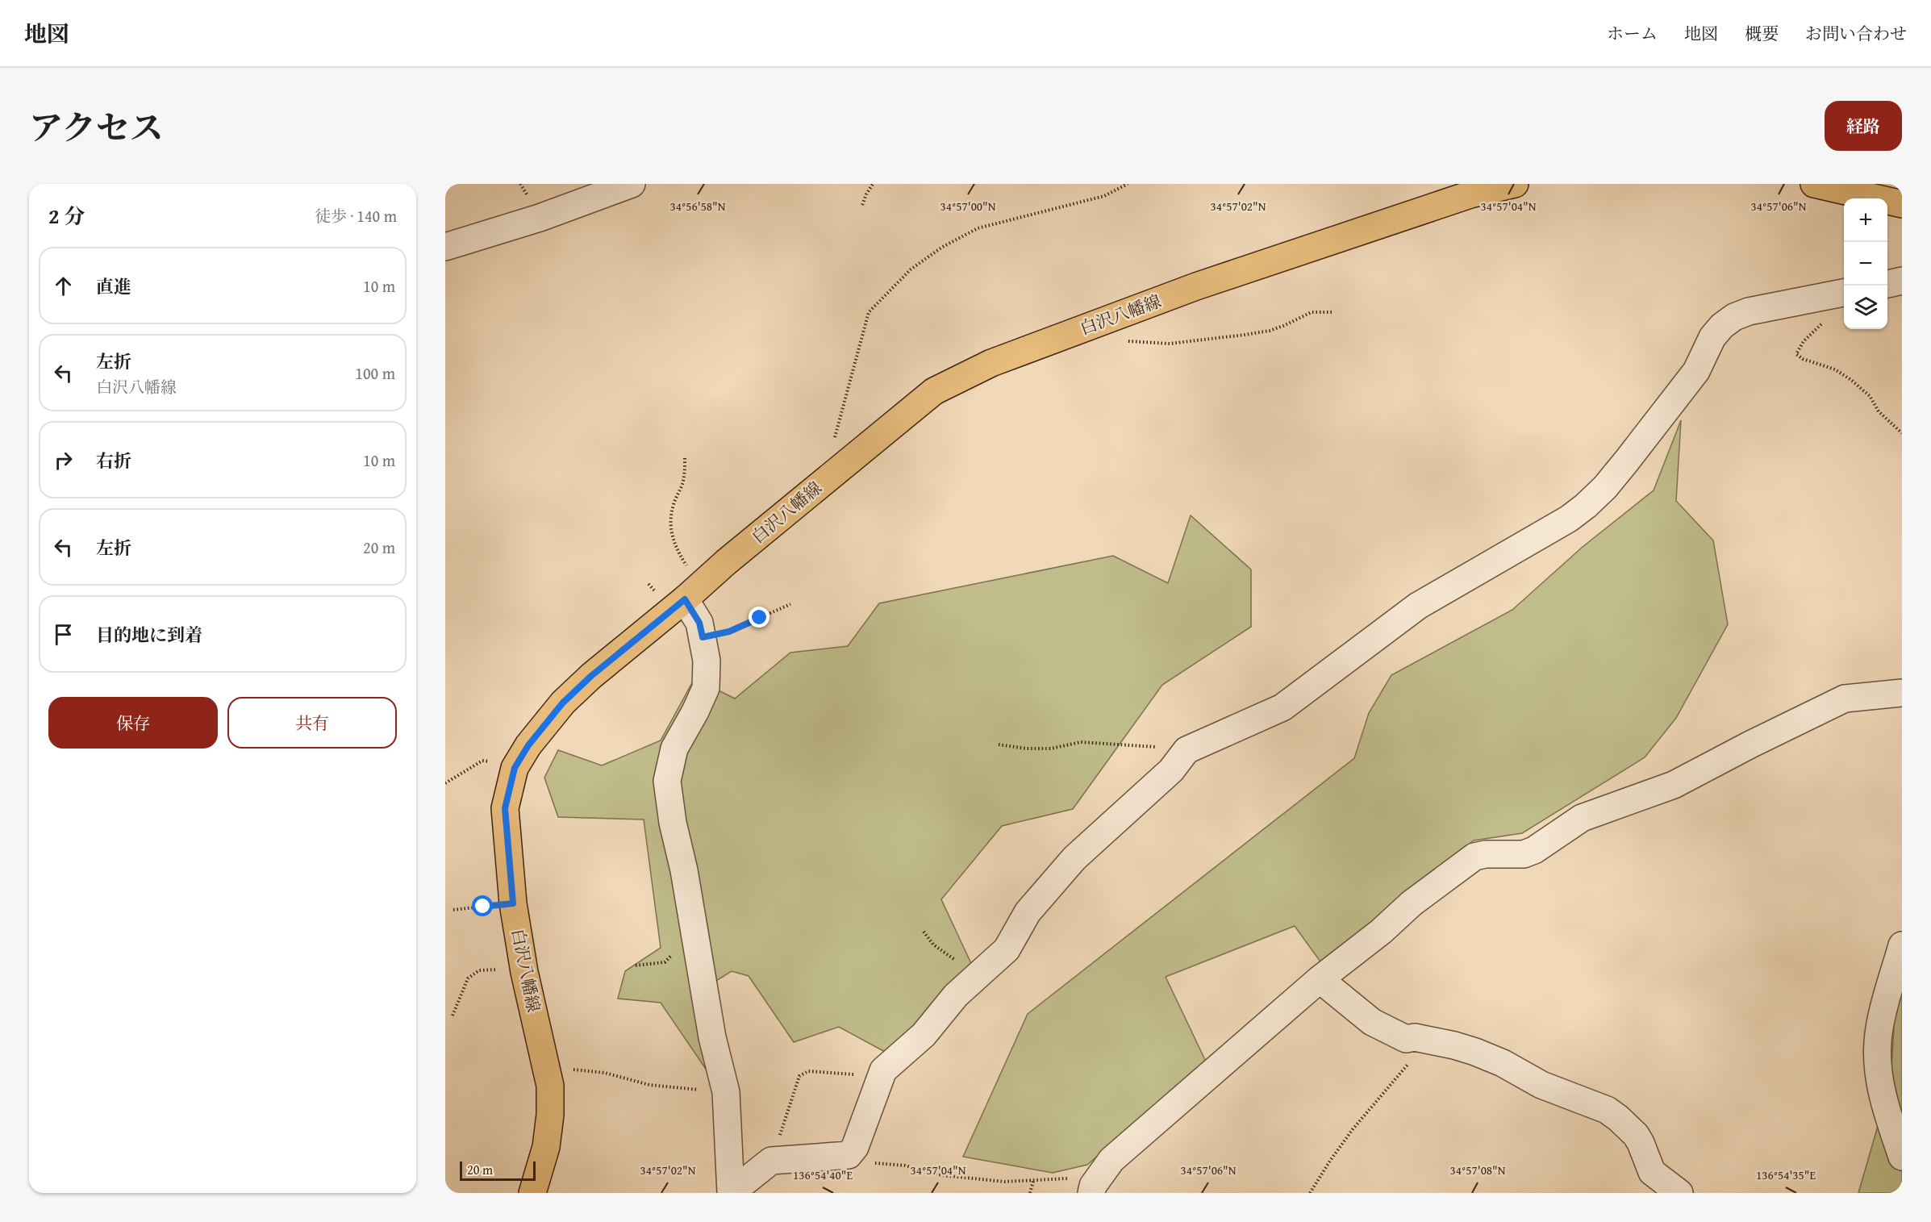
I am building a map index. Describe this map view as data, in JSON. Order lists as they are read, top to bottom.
{
  "streets": {
    "main road": ["白沢八幡線"]
  },
  "scale_bar": "20 m",
  "page": {
    "header": "地図",
    "nav": [
      "ホーム",
      "地図",
      "概要",
      "お問い合わせ"
    ],
    "title": "アクセス",
    "buttons": [
      "経路",
      ["保存", "共有"]
    ],
    "heading": ["2 分", "徒歩 · 140 m"],
    "map_buttons": ["+", "−"],
    "list": [
      ["直進", "10 m"],
      ["左折", "白沢八幡線", "100 m"],
      ["右折", "10 m"],
      ["左折", "20 m"],
      "目的地に到着"
    ],
    "scale": "20 m"
  },
  "coordinates": [
    "34°56'58\"N",
    "34°57'00\"N",
    "34°57'02\"N",
    "34°57'04\"N",
    "34°57'06\"N",
    "34°57'08\"N",
    "136°54'40\"E",
    "136°54'35\"E"
  ]
}
